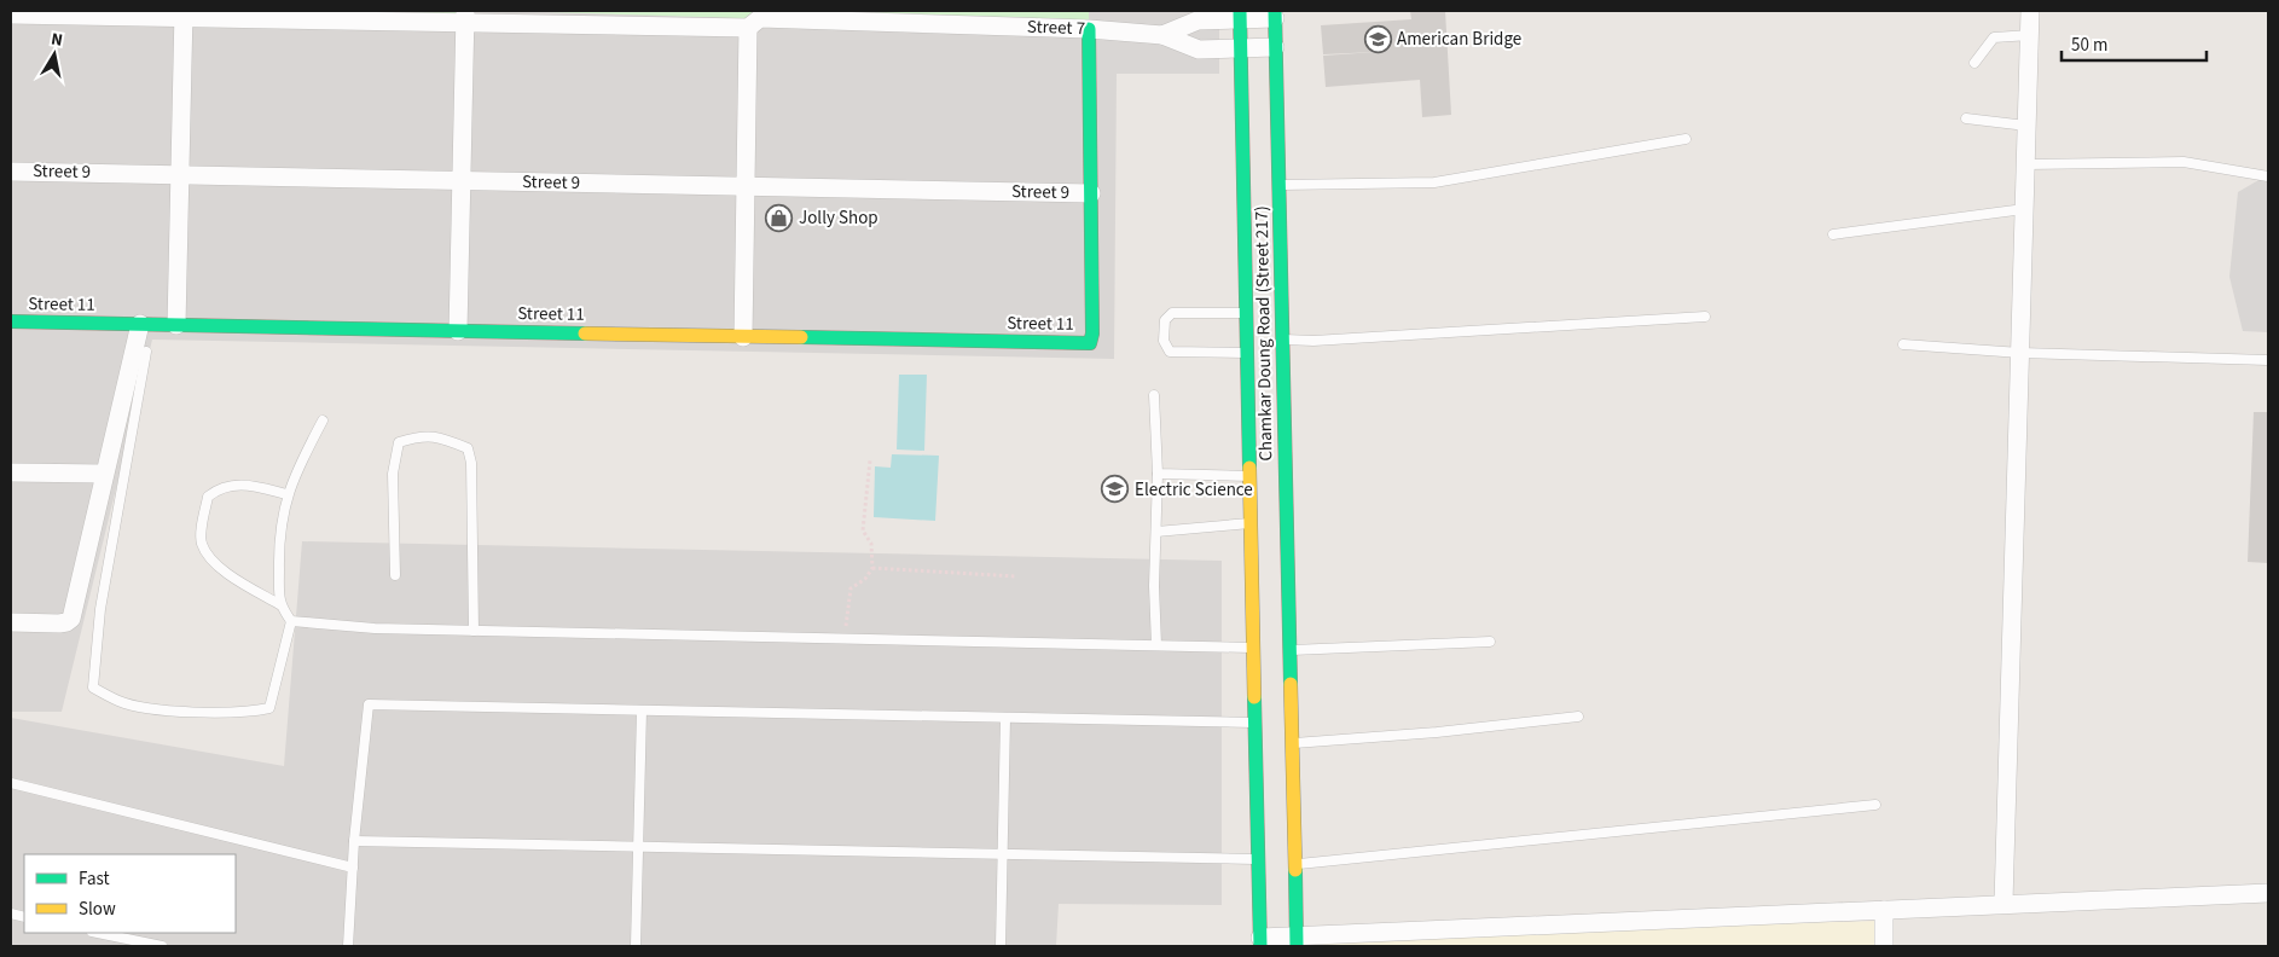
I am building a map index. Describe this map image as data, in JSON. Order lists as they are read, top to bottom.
{
  "streets": {
    "main road": ["Street 11", "Chamkar Doung Road (Street 217)"],
    "street": ["Street 7", "Street 9"]
  },
  "crossings": [
    ["Street 7", "Chamkar Doung Road (Street 217)"],
    ["Street 9", "Street 11"]
  ],
  "places": {
    "school or university": ["American Bridge", "Electric Science"],
    "shop": ["Jolly Shop"]
  },
  "legend": ["Fast", "Slow"],
  "scale_bar": "50 m",
  "north": "top"
}
